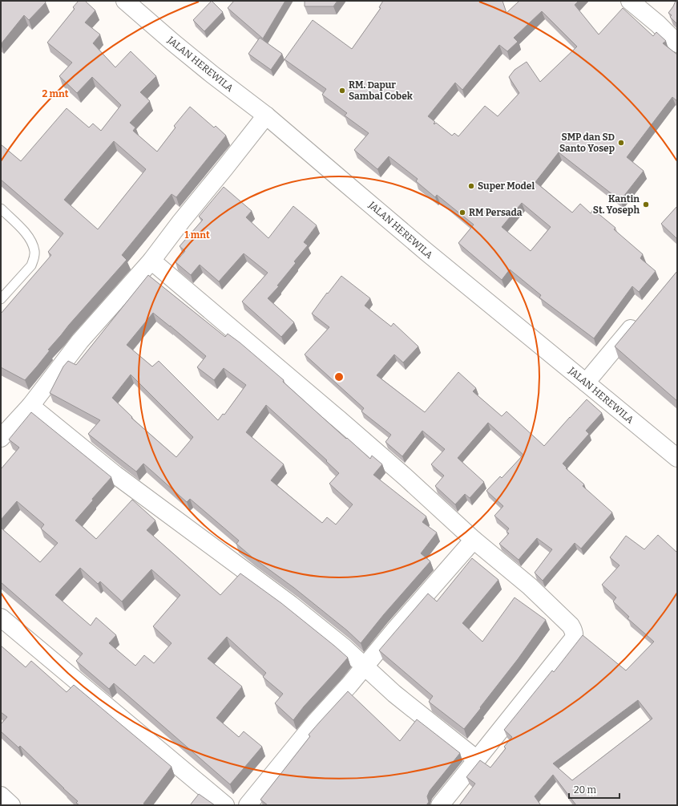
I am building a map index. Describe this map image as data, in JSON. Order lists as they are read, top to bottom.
{
  "streets": {
    "street": ["JALAN HEREWILA"]
  },
  "places": [
    "RM. Dapur Sambal Cobek",
    "SMP dan SD Santo Yosep",
    "Super Model",
    "Kantin St. Yoseph",
    "RM Persada"
  ],
  "scale_bar": "20 m",
  "rings": ["2 mnt", "1 mnt"]
}
